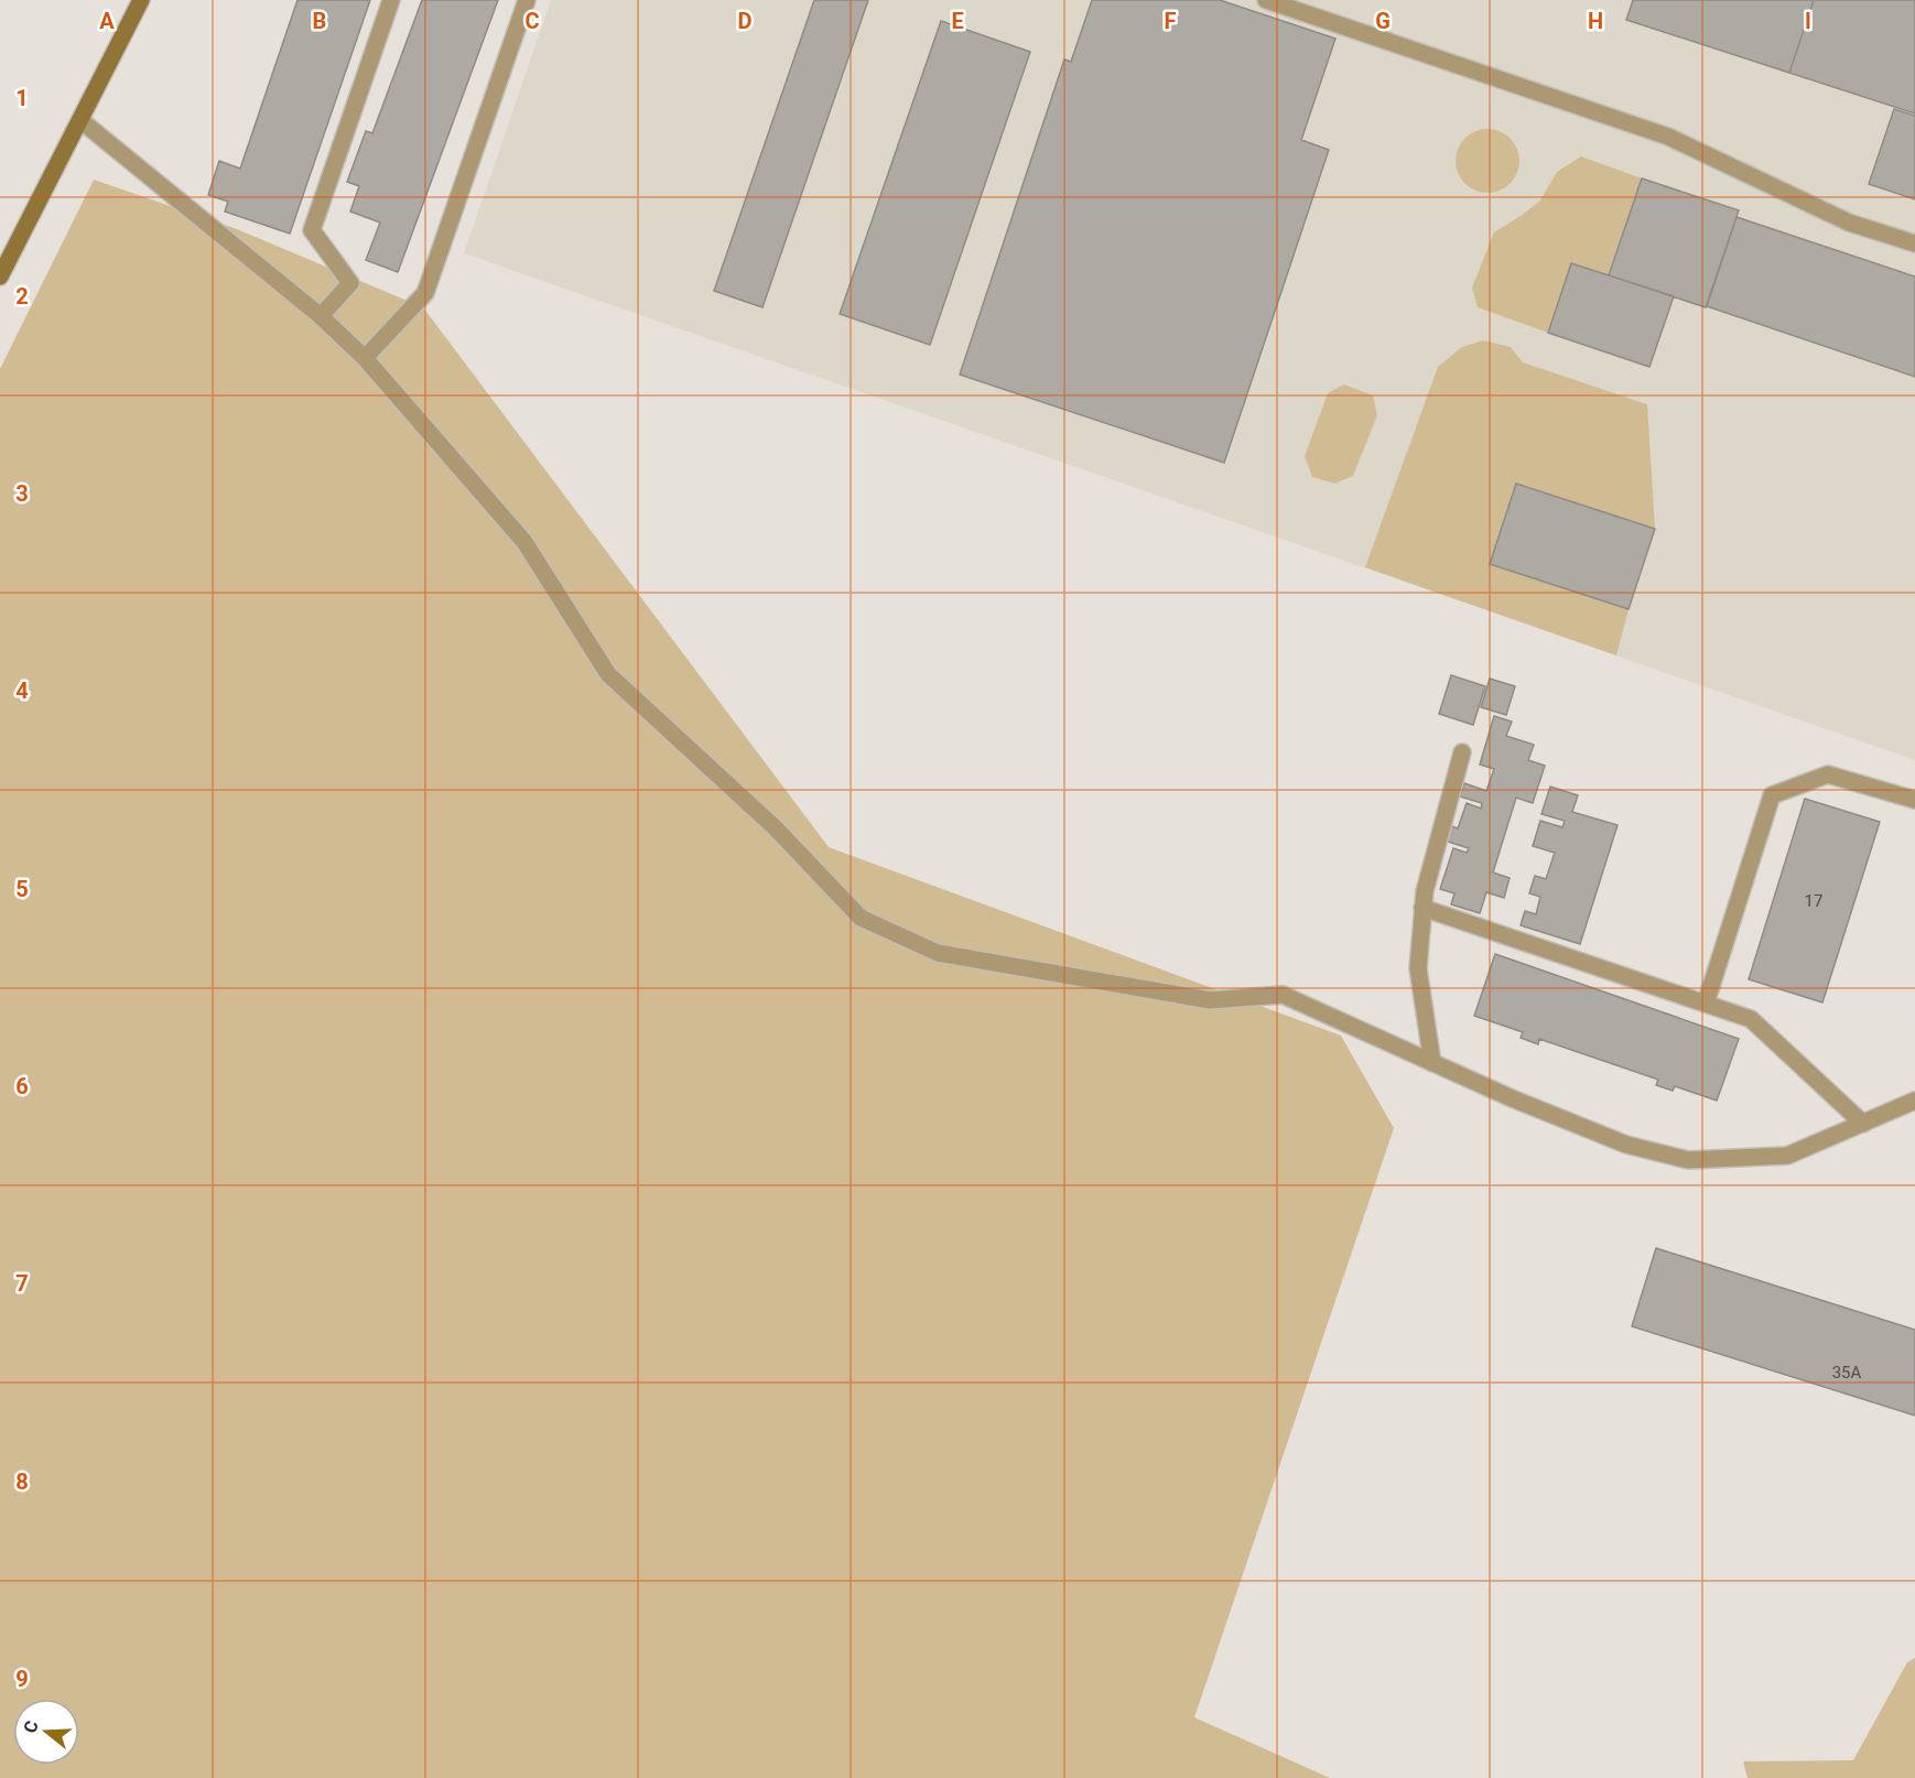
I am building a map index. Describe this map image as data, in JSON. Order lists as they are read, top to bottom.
{
  "house_numbers": ["17", "35А"],
  "north": "left",
  "grid": {
    "columns": [
      "A",
      "B",
      "C",
      "D",
      "E",
      "F",
      "G",
      "H",
      "I"
    ],
    "rows": [
      "1",
      "2",
      "3",
      "4",
      "5",
      "6",
      "7",
      "8",
      "9"
    ]
  }
}
